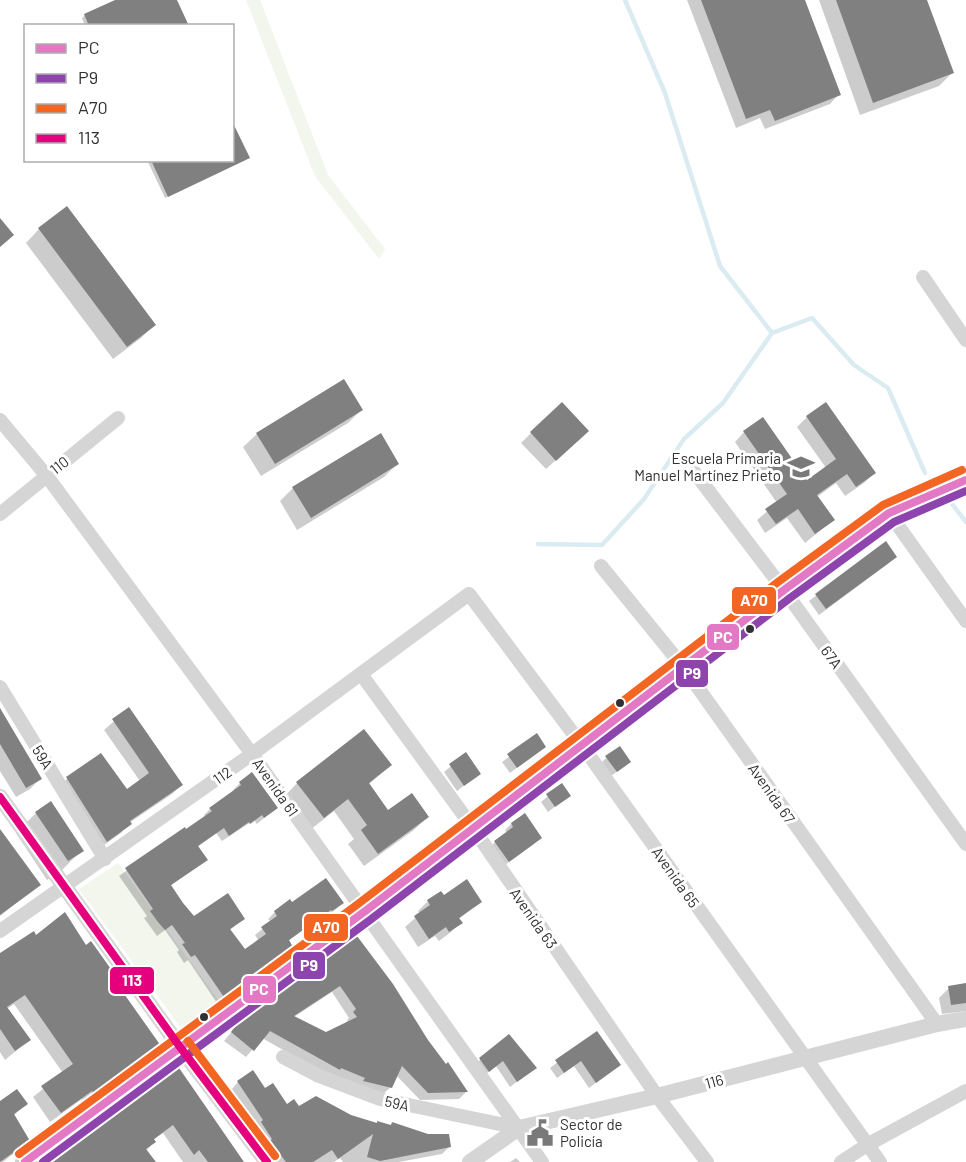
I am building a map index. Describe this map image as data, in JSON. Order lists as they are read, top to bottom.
{
  "streets": {
    "street": [
      "110",
      "67A",
      "59A",
      "112",
      "Avenida 61",
      "Avenida 67",
      "Avenida 65",
      "Avenida 63",
      "116"
    ]
  },
  "crossings": [
    ["110", "Avenida 61"],
    ["59A", "112"],
    ["59A", "Avenida 61"],
    ["59A", "116"],
    ["112", "Avenida 61"],
    ["112", "Avenida 65"],
    ["112", "Avenida 63"],
    ["Avenida 61", "116"],
    ["Avenida 67", "116"],
    ["Avenida 65", "116"],
    ["Avenida 63", "116"]
  ],
  "places": {
    "school or university": ["Escuela Primaria Manuel Martínez Prieto"],
    "public building": ["Sector de Policía"]
  },
  "lines": [
    "transit line A70",
    "transit line PC",
    "transit line P9",
    "transit line 113"
  ],
  "legend": [
    "PC",
    "P9",
    "A70",
    "113"
  ]
}
